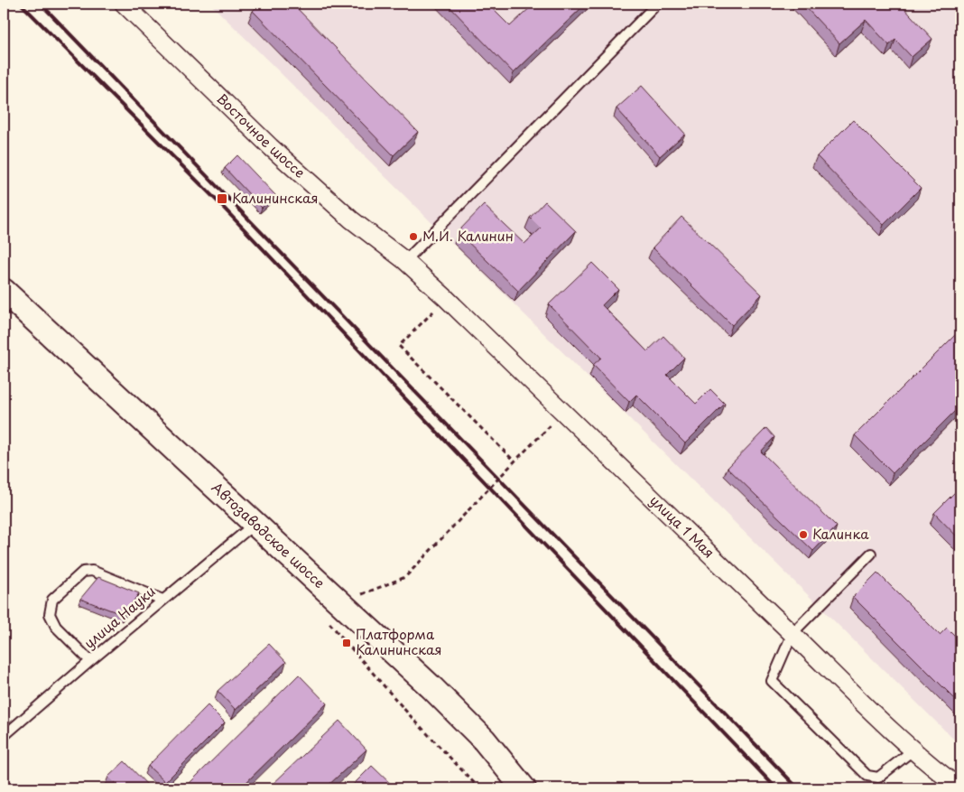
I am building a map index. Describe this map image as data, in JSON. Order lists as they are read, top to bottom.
{
  "streets": {
    "main road": ["Автозаводское шоссе"],
    "street": ["Восточное шоссе", "улица 1 Мая"],
    "lane": ["улица Науки"]
  },
  "crossings": [
    ["Восточное шоссе", "улица 1 Мая"],
    ["Автозаводское шоссе", "улица Науки"]
  ],
  "places": {
    "transit": ["Калининская", "Платформа Калининская"],
    "other": ["М.И. Калинин", "Калинка"]
  }
}
